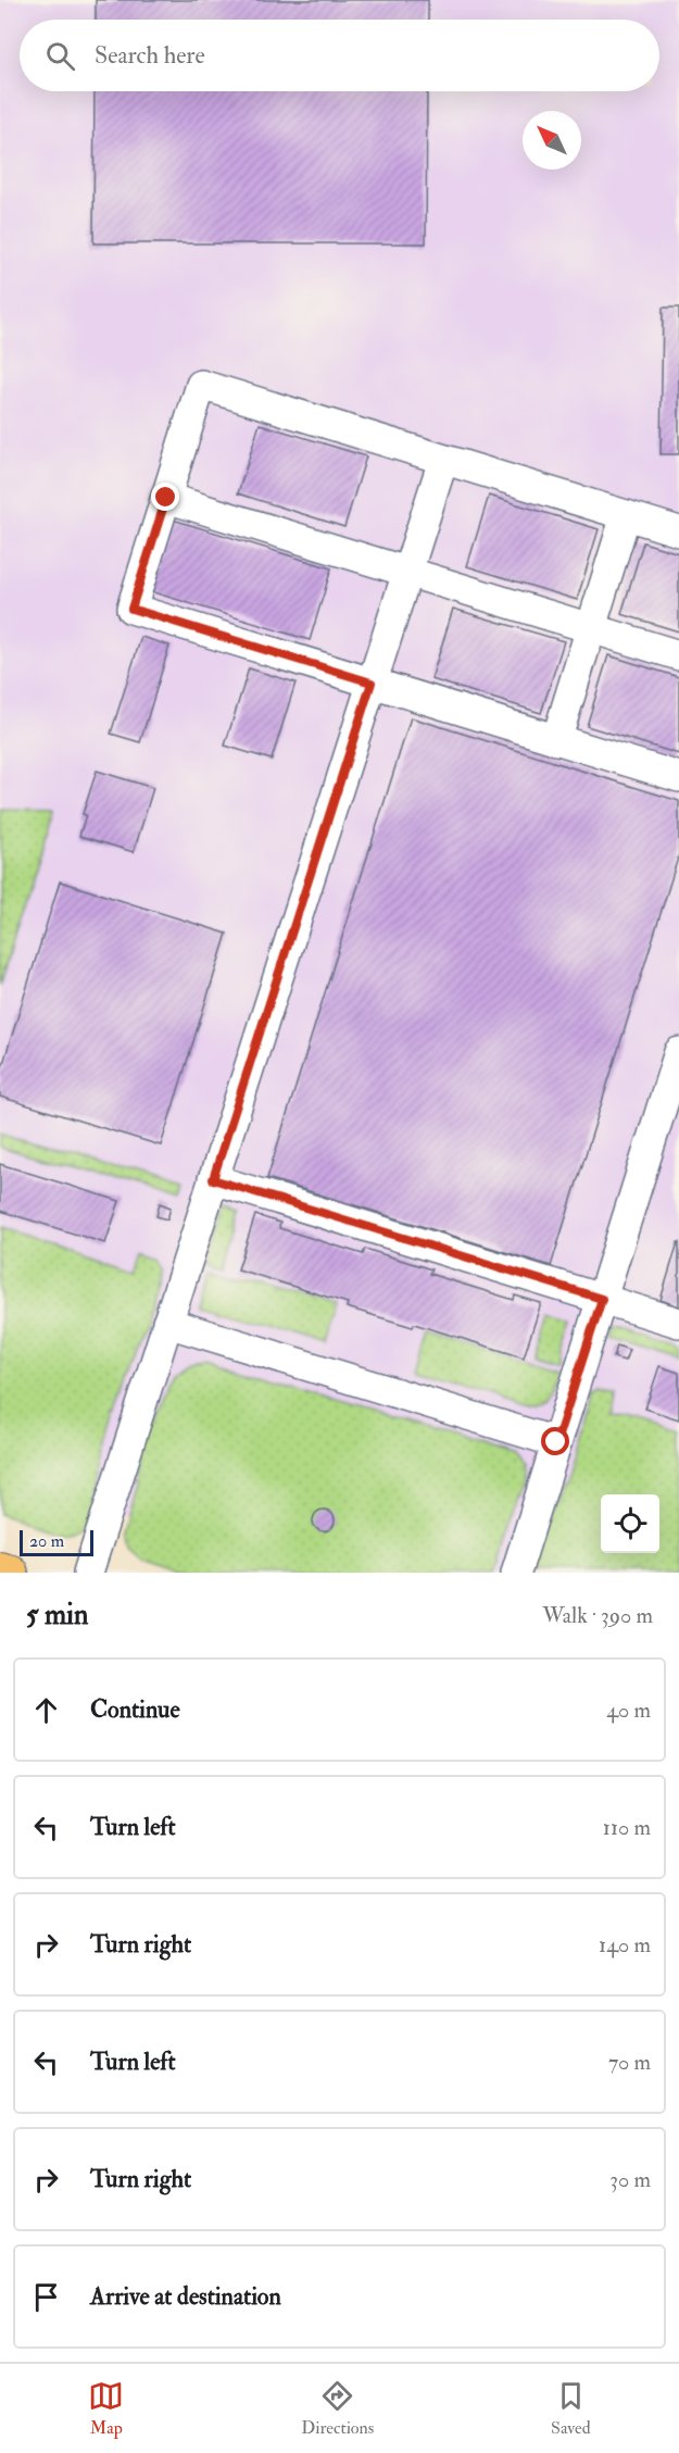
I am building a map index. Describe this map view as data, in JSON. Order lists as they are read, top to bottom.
{
  "scale_bar": "20 m",
  "north": "top left",
  "page": {
    "search": "Search here",
    "scale": "20 m",
    "heading": ["5 min", "Walk · 390 m"],
    "list": [
      ["Continue", "40 m"],
      ["Turn left", "110 m"],
      ["Turn right", "140 m"],
      ["Turn left", "70 m"],
      ["Turn right", "30 m"],
      "Arrive at destination"
    ],
    "nav": ["Map", "Directions", "Saved"]
  }
}
